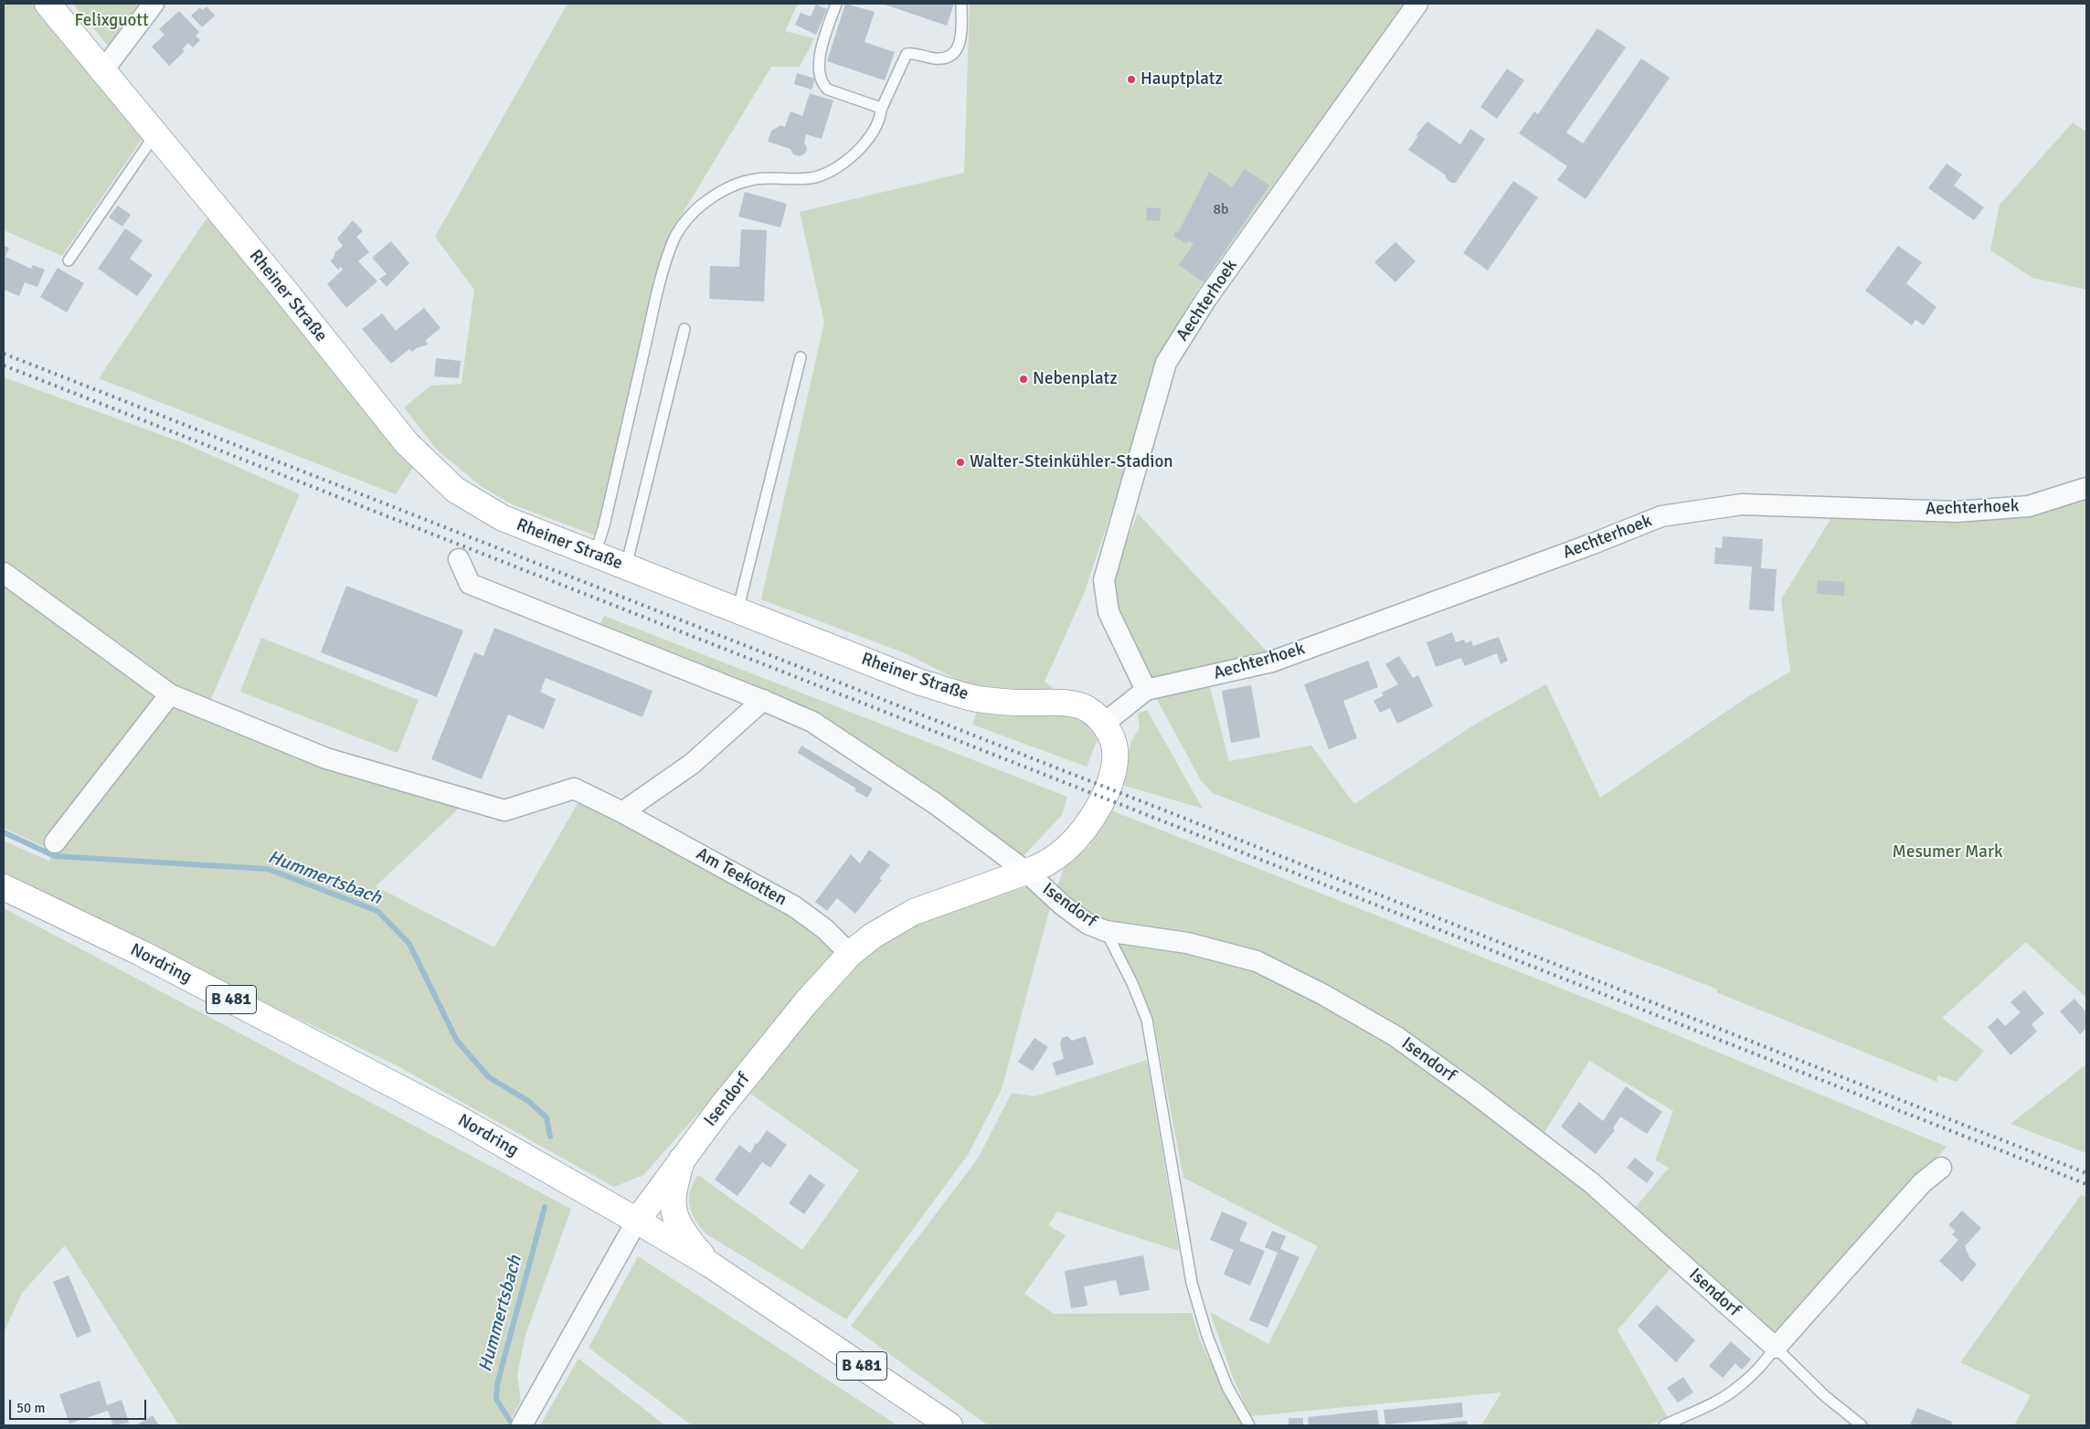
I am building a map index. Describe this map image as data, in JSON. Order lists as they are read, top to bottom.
{
  "streets": {
    "street": [
      "Rheiner Straße",
      "Aechterhoek",
      "Am Teekotten",
      "Isendorf",
      "Nordring",
      "B 481"
    ]
  },
  "crossings": [
    ["Rheiner Straße", "Aechterhoek"],
    ["Rheiner Straße", "Isendorf"],
    ["Am Teekotten", "Isendorf"],
    ["Isendorf", "Nordring"]
  ],
  "water": ["Hummertsbach"],
  "parks": ["Felixguott", "Mesumer Mark"],
  "places": ["Hauptplatz", "Nebenplatz", "Walter-Steinkühler-Stadion"],
  "house_numbers": ["8b"],
  "scale_bar": "50 m"
}
